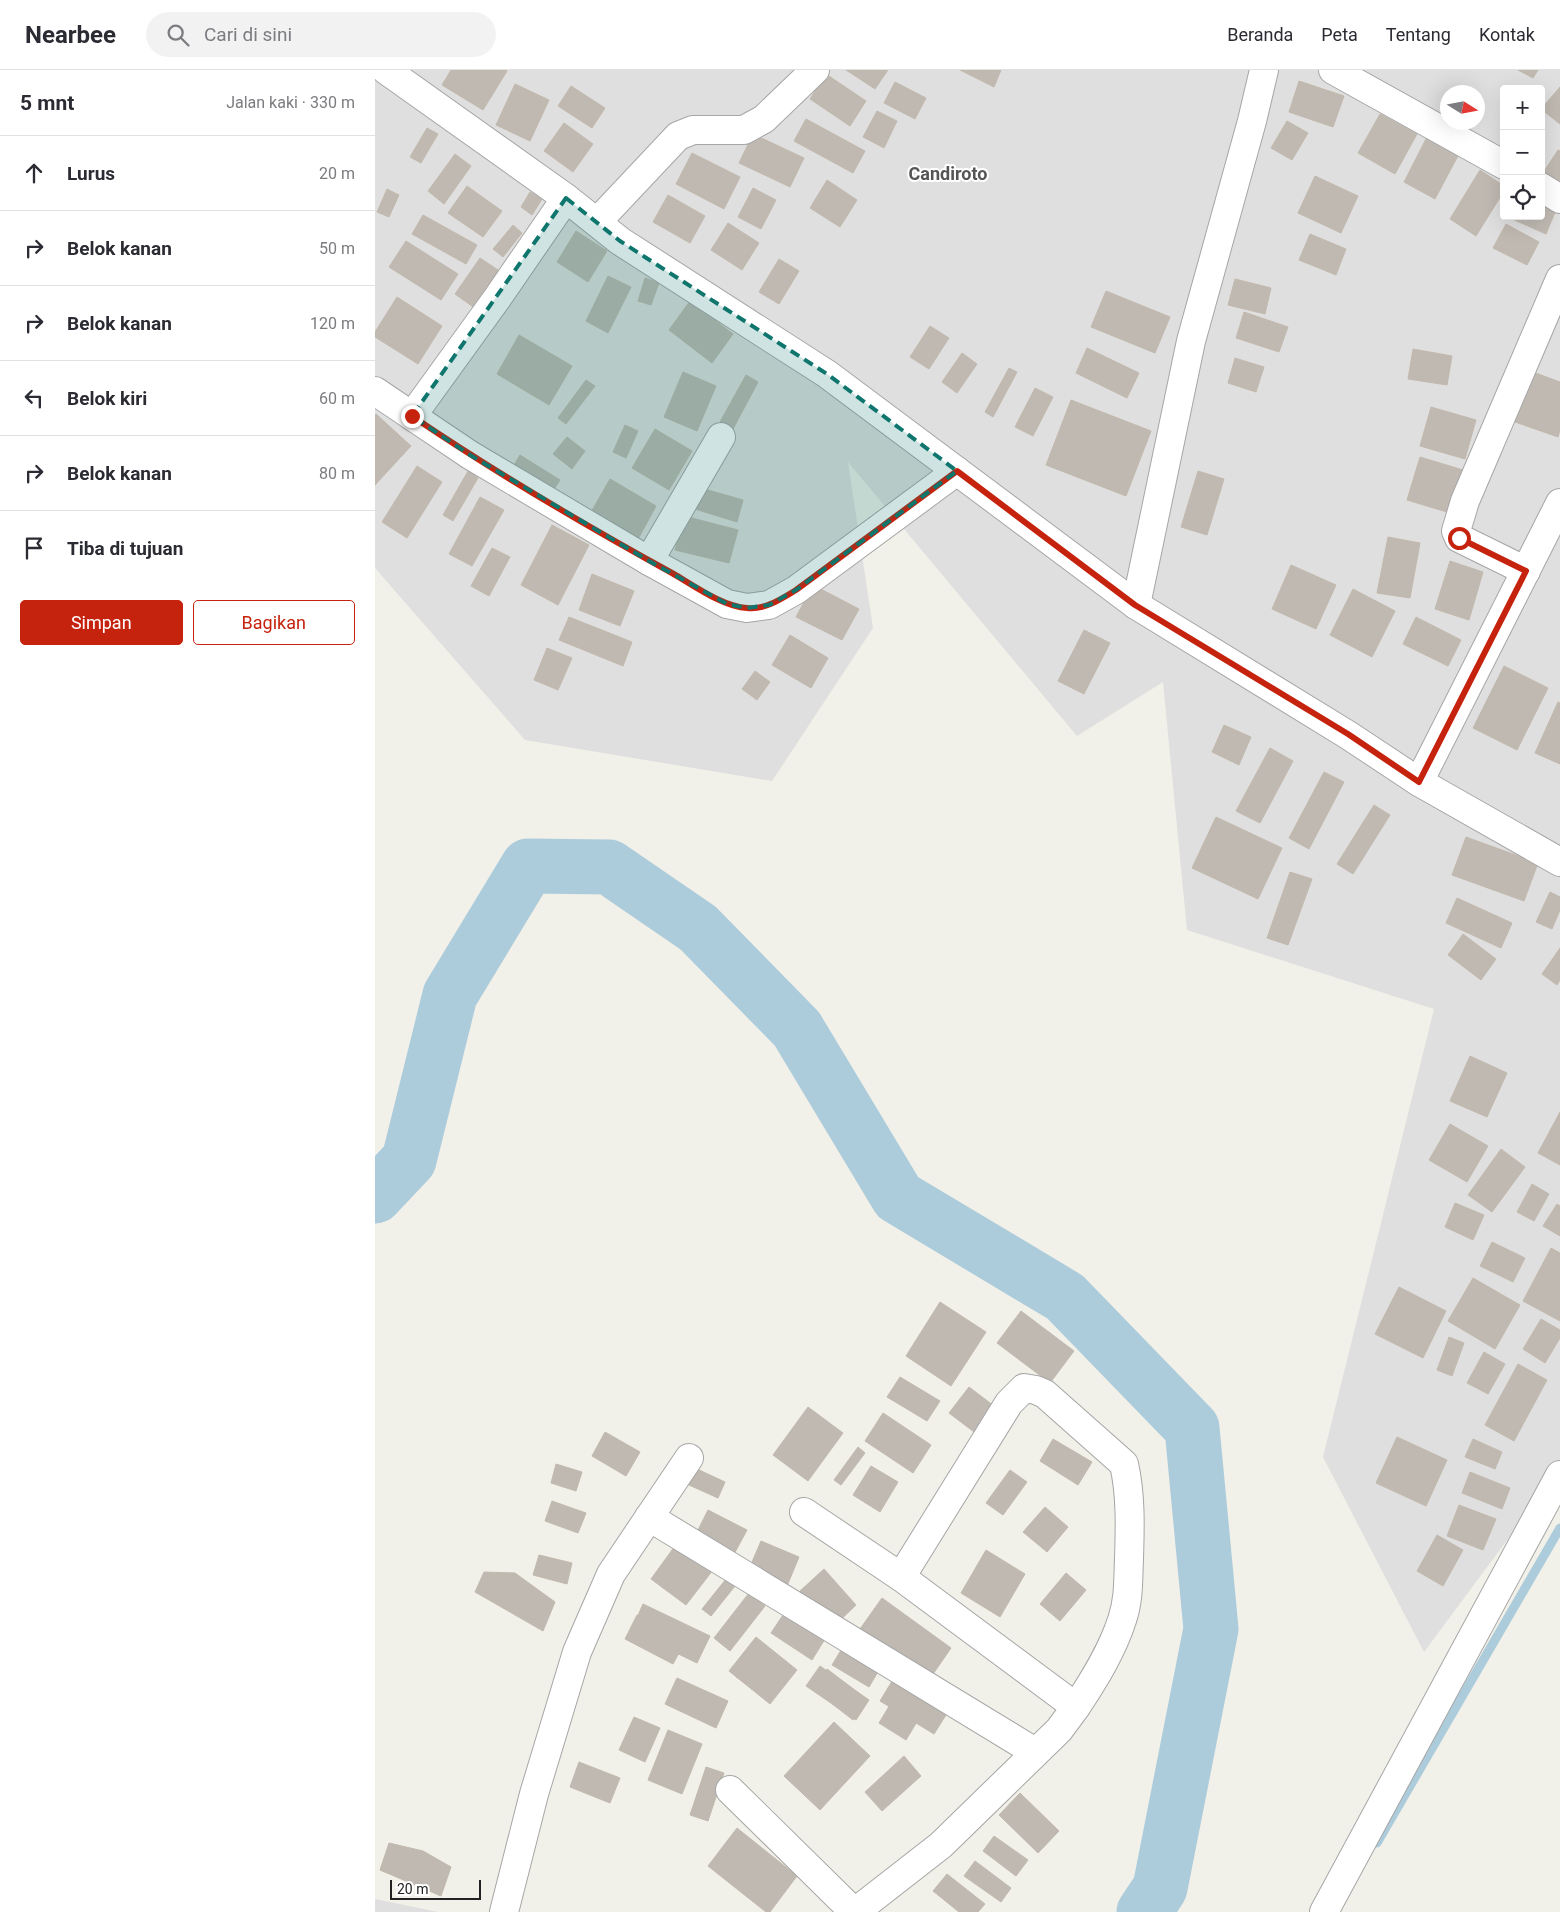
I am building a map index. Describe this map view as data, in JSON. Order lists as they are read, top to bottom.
{
  "districts": ["Candiroto"],
  "scale_bar": "20 m",
  "north": "right",
  "page": {
    "header": "Nearbee",
    "search": "Cari di sini",
    "nav": [
      "Beranda",
      "Peta",
      "Tentang",
      "Kontak"
    ],
    "heading": ["5 mnt", "Jalan kaki · 330 m"],
    "map_buttons": ["+", "−"],
    "list": [
      ["Lurus", "20 m"],
      ["Belok kanan", "50 m"],
      ["Belok kanan", "120 m"],
      ["Belok kiri", "60 m"],
      ["Belok kanan", "80 m"],
      "Tiba di tujuan"
    ],
    "buttons": ["Simpan", "Bagikan"],
    "scale": "20 m"
  }
}
